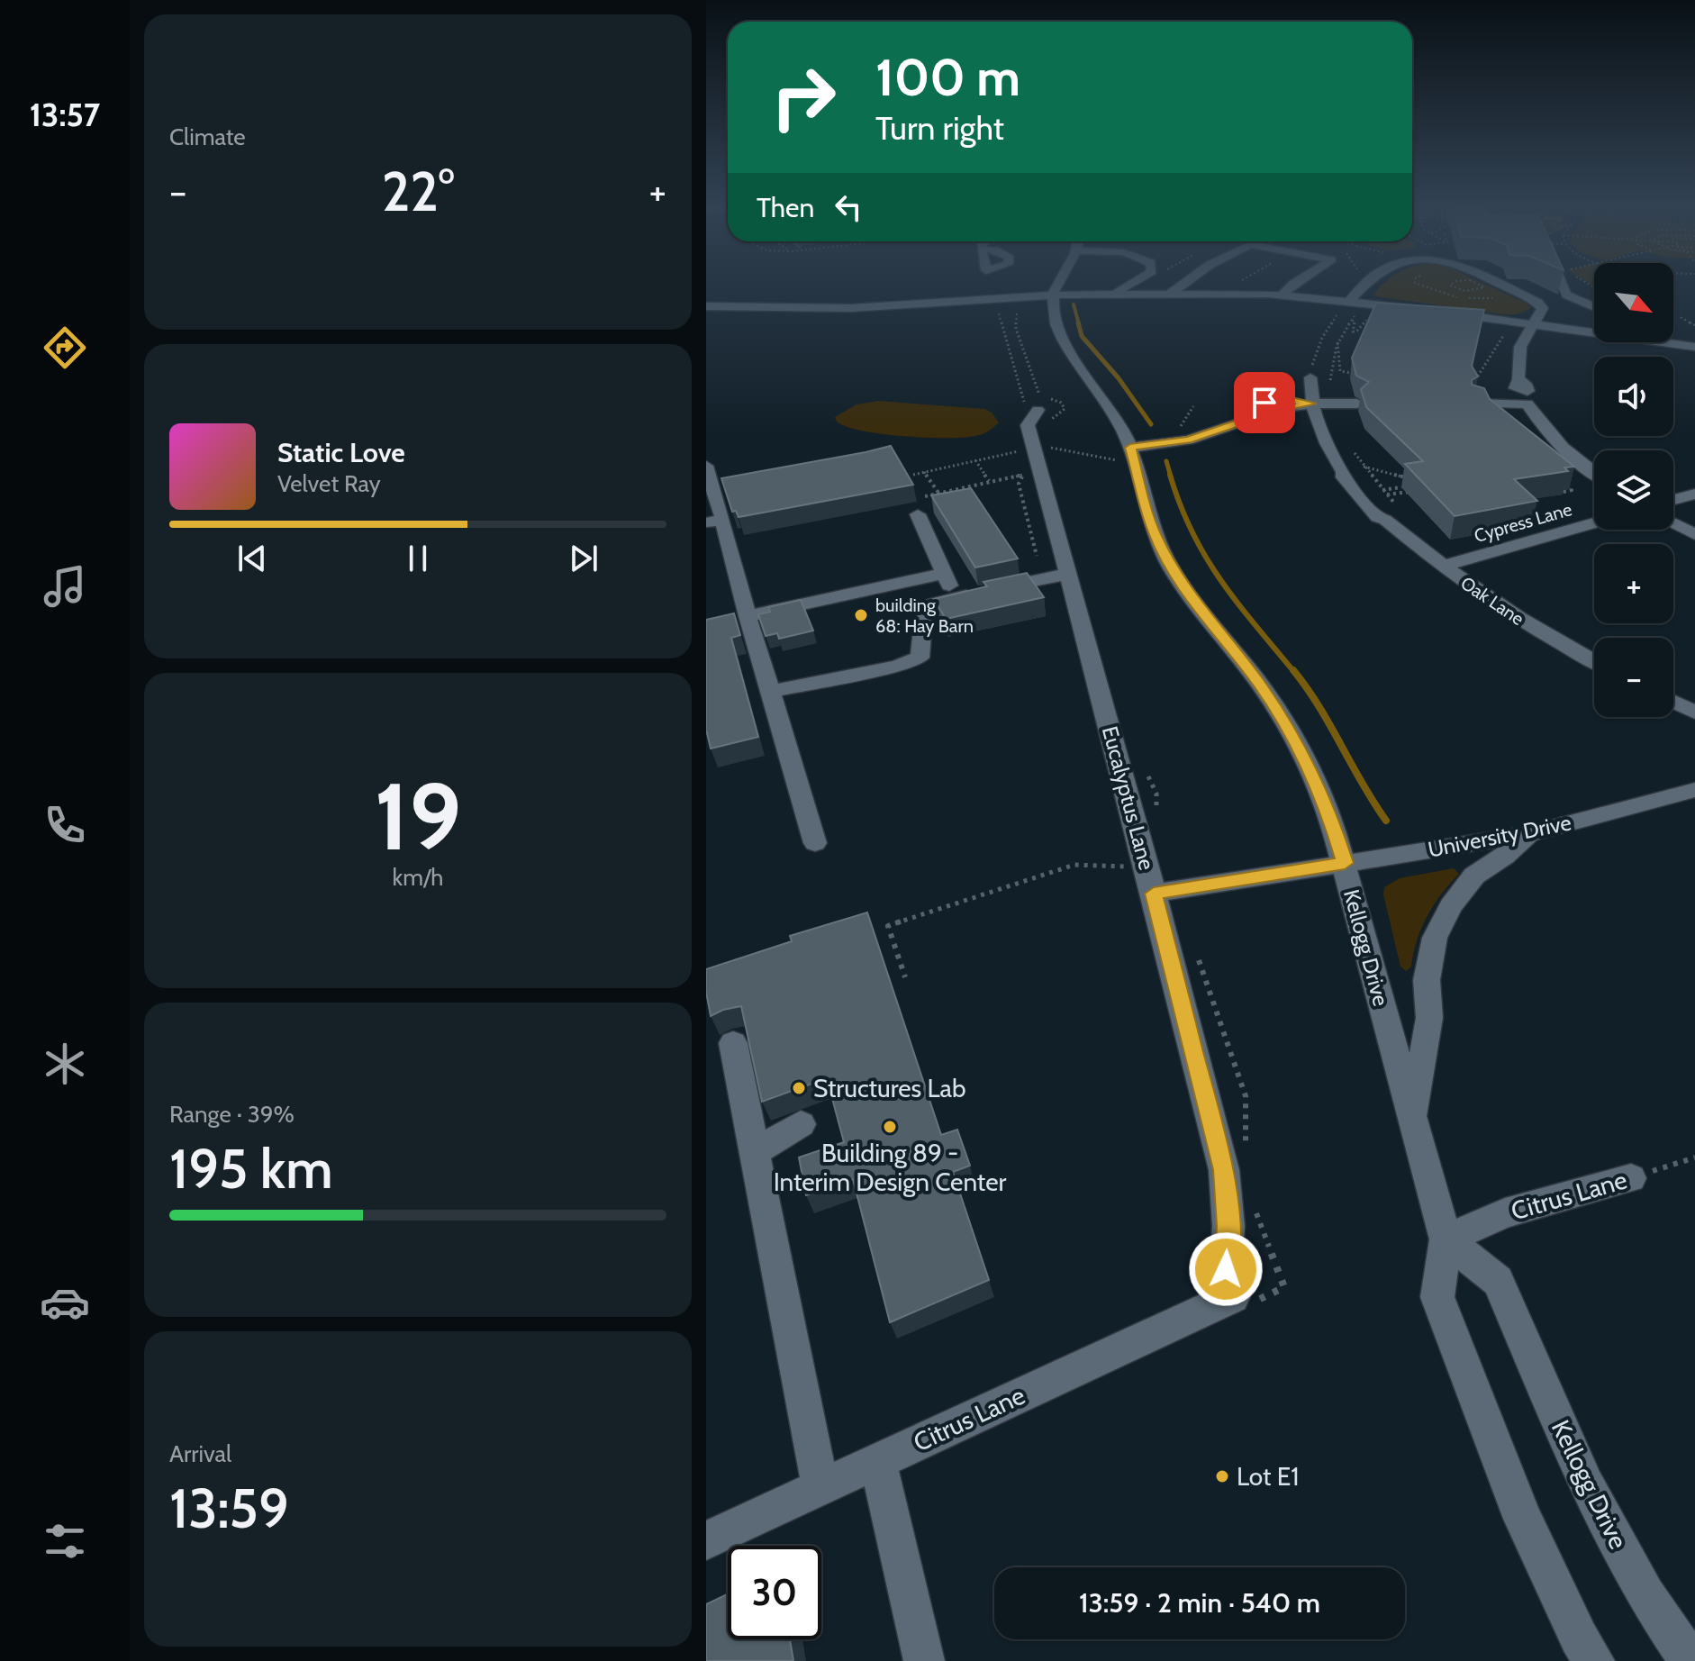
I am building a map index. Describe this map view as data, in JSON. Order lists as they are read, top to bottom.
{
  "streets": {
    "street": [
      "Cypress Lane",
      "Oak Lane",
      "Eucalyptus Lane",
      "University Drive",
      "Kellogg Drive",
      "Citrus Lane"
    ]
  },
  "crossings": [
    ["Cypress Lane", "Oak Lane"],
    ["Eucalyptus Lane", "University Drive"],
    ["Eucalyptus Lane", "Citrus Lane"],
    ["University Drive", "Kellogg Drive"],
    ["Kellogg Drive", "Citrus Lane"]
  ],
  "places": [
    "building 68: Hay Barn",
    "Structures Lab",
    "Building 89 - Interim Design Center",
    "Lot E1"
  ],
  "north": "bottom right",
  "page": {
    "tabs": "13:57",
    "tile": [
      "Climate",
      ["19", "km/h"],
      ["Range · 39%", "195 km"],
      ["Arrival", "13:59"]
    ],
    "turn": ["100 m", "Turn right"],
    "heat": ["−", "22°", "+"],
    "then": "Then",
    "map_buttons": ["+", "−"],
    "song": ["Static Love", "Velvet Ray"],
    "limit": "30",
    "trip": "13:59 · 2 min · 540 m"
  }
}
